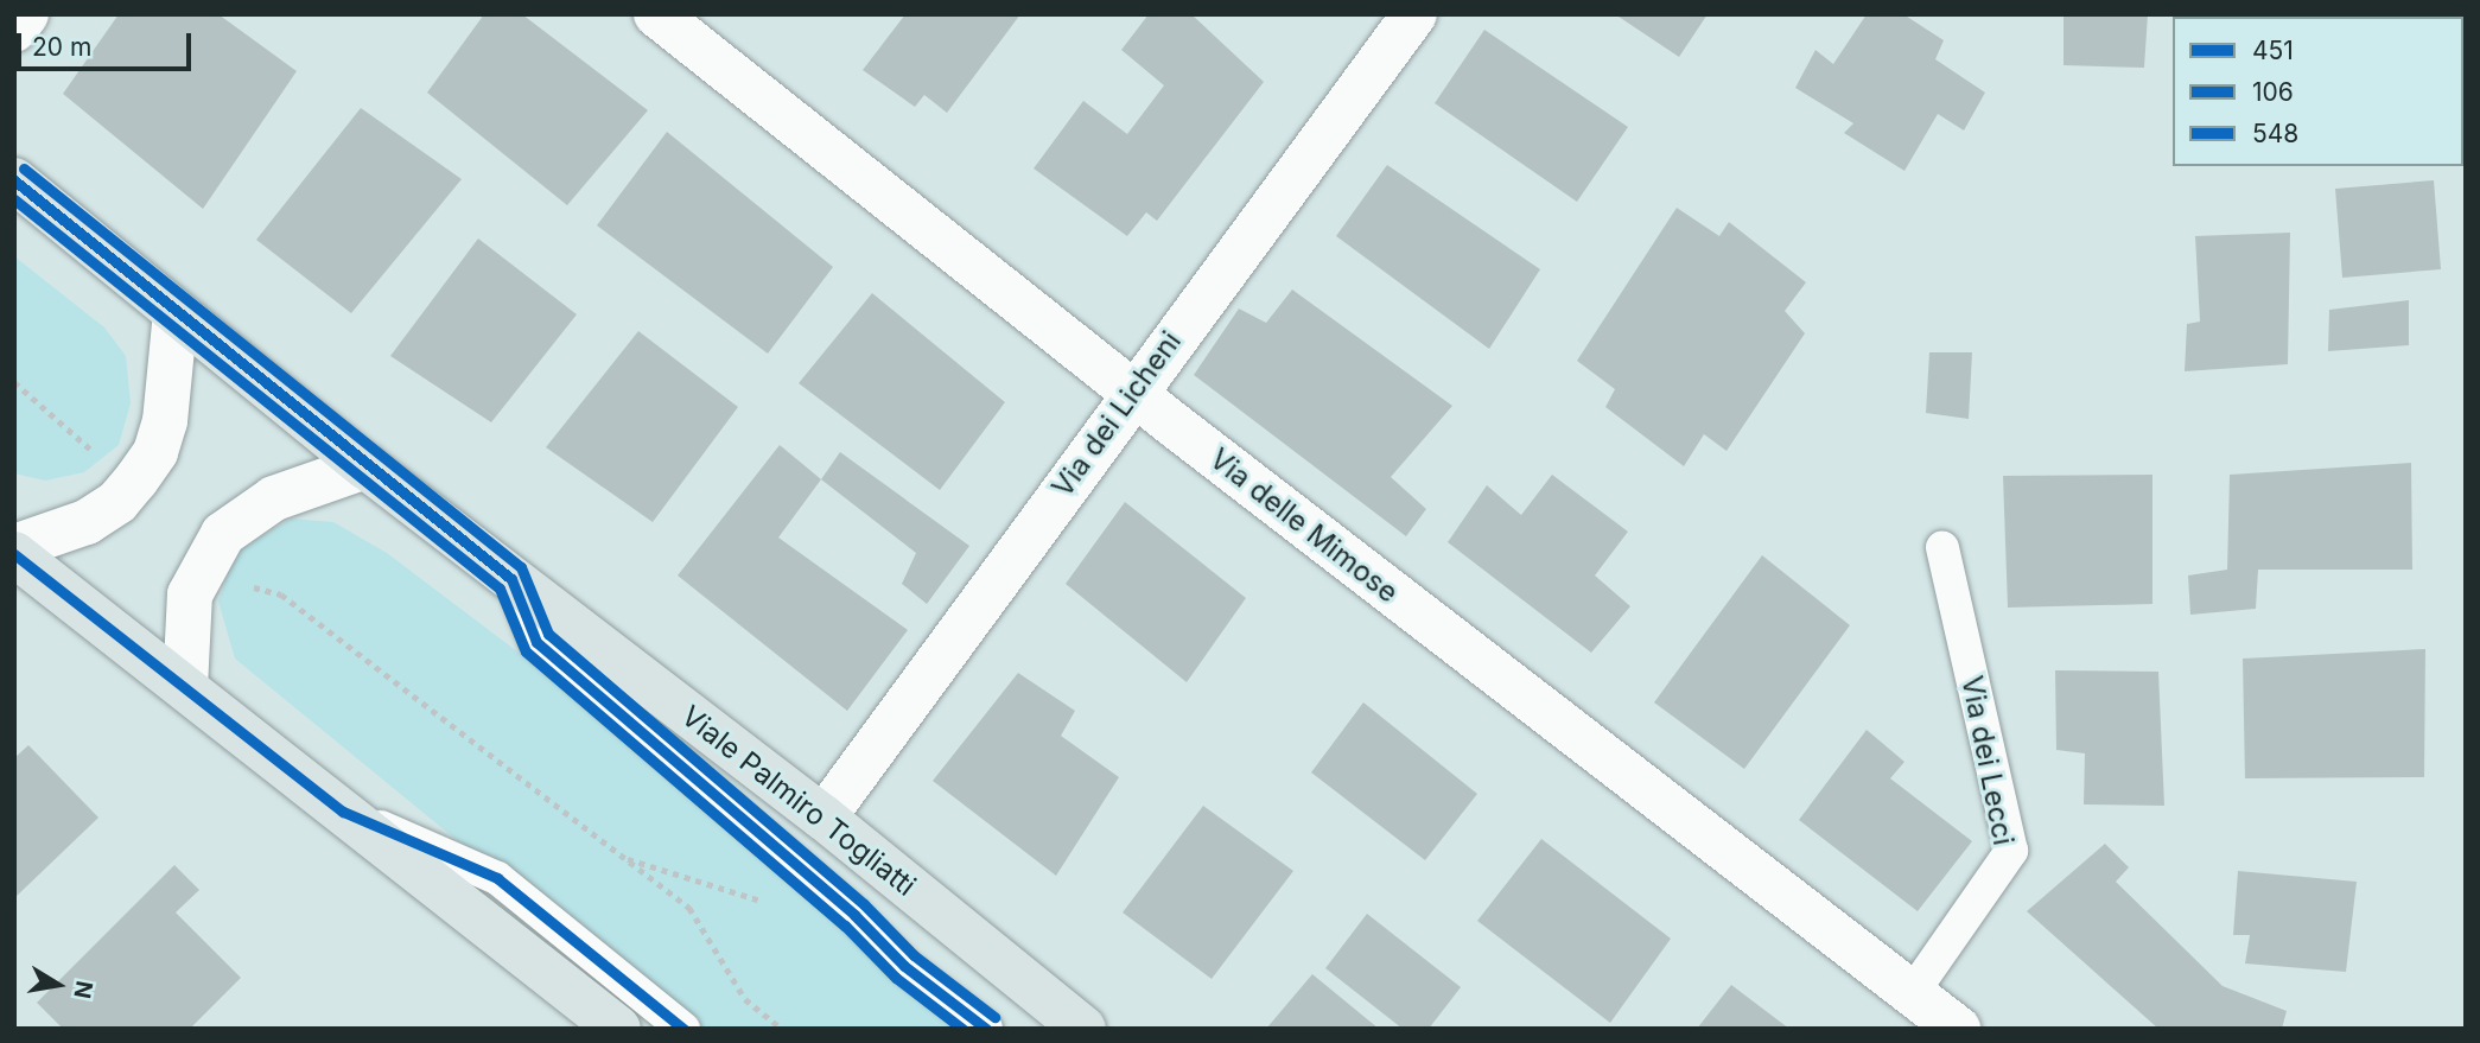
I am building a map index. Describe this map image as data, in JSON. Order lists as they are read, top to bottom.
{
  "streets": {
    "main road": ["Viale Palmiro Togliatti"],
    "street": ["Via dei Licheni", "Via delle Mimose"],
    "lane": ["Via dei Lecci"]
  },
  "crossings": [
    ["Via dei Licheni", "Via delle Mimose"],
    ["Via dei Licheni", "Viale Palmiro Togliatti"],
    ["Via delle Mimose", "Via dei Lecci"]
  ],
  "lines": ["transit line 548", "transit line 451", "transit line 106"],
  "legend": ["451", "106", "548"],
  "scale_bar": "20 m",
  "north": "right"
}
